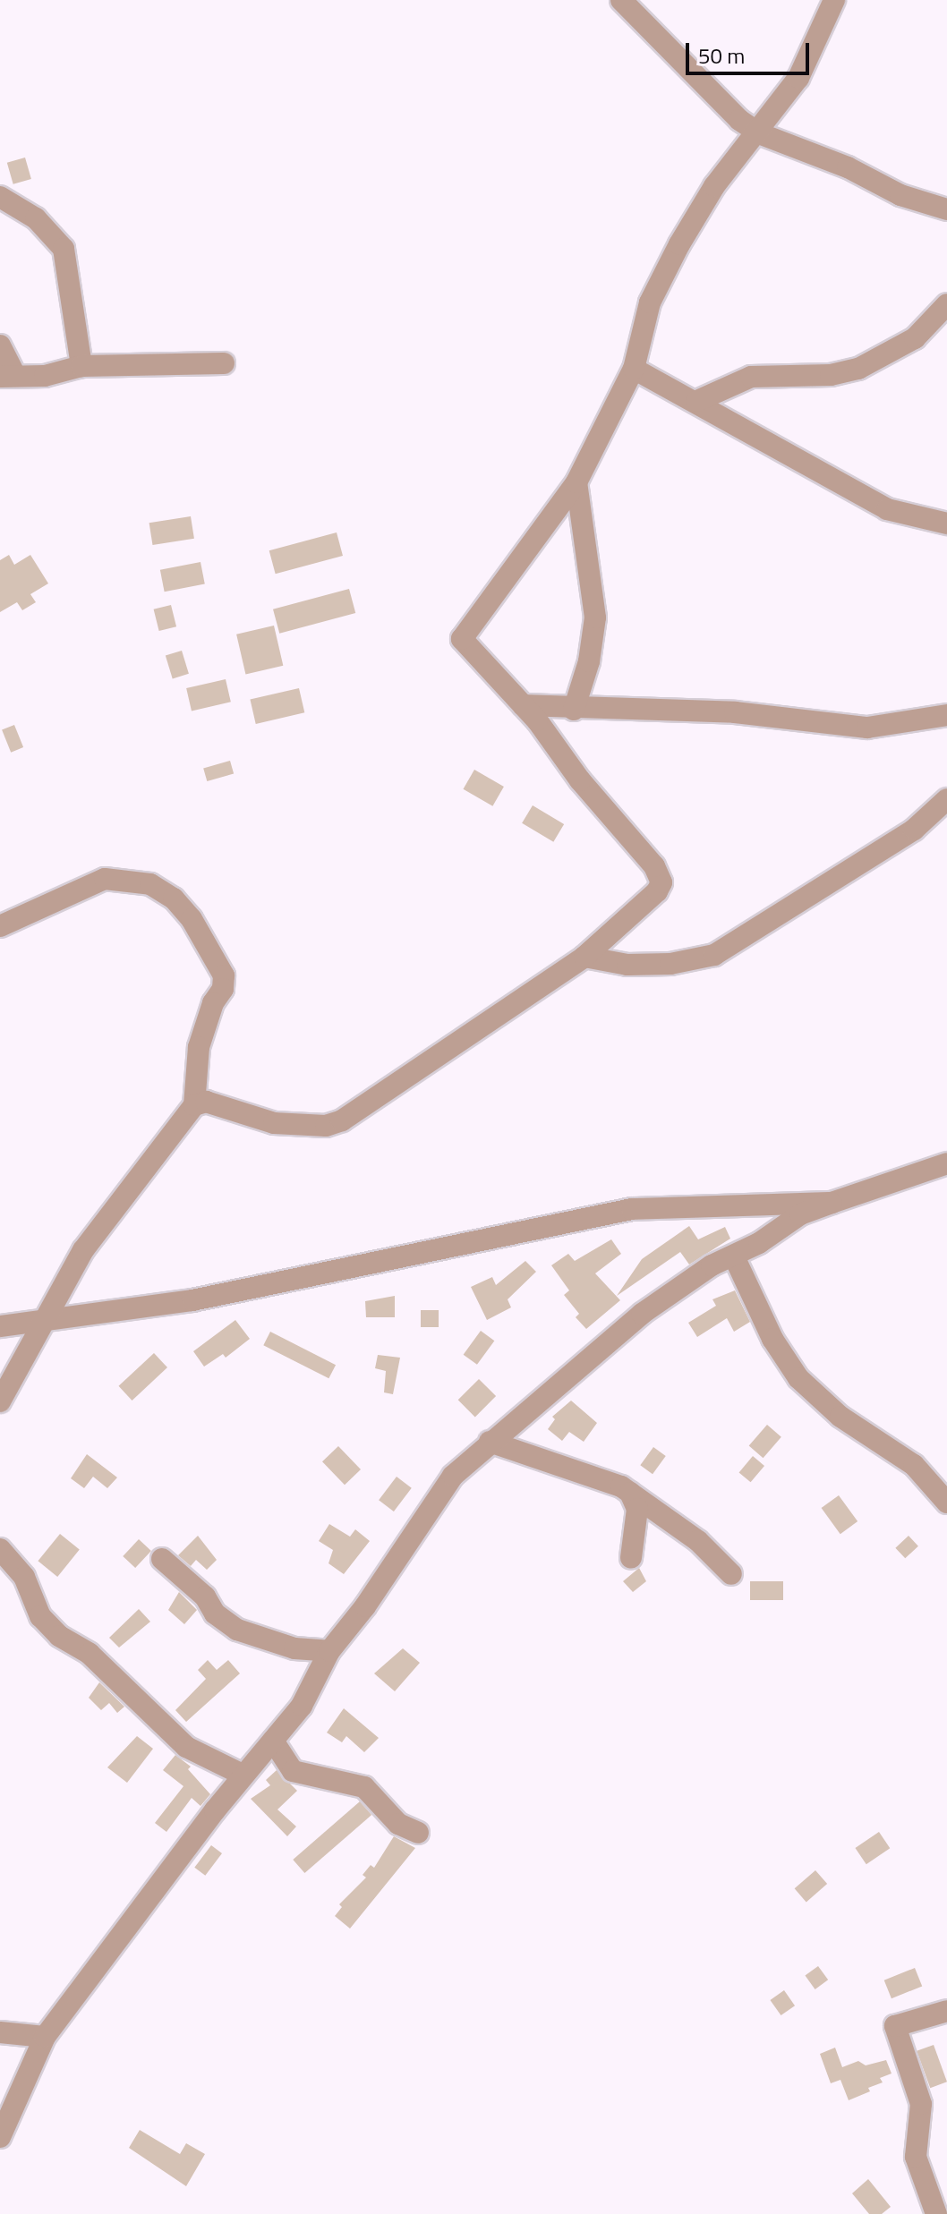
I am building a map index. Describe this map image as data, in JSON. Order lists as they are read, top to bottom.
{
  "scale_bar": "50 m"
}
